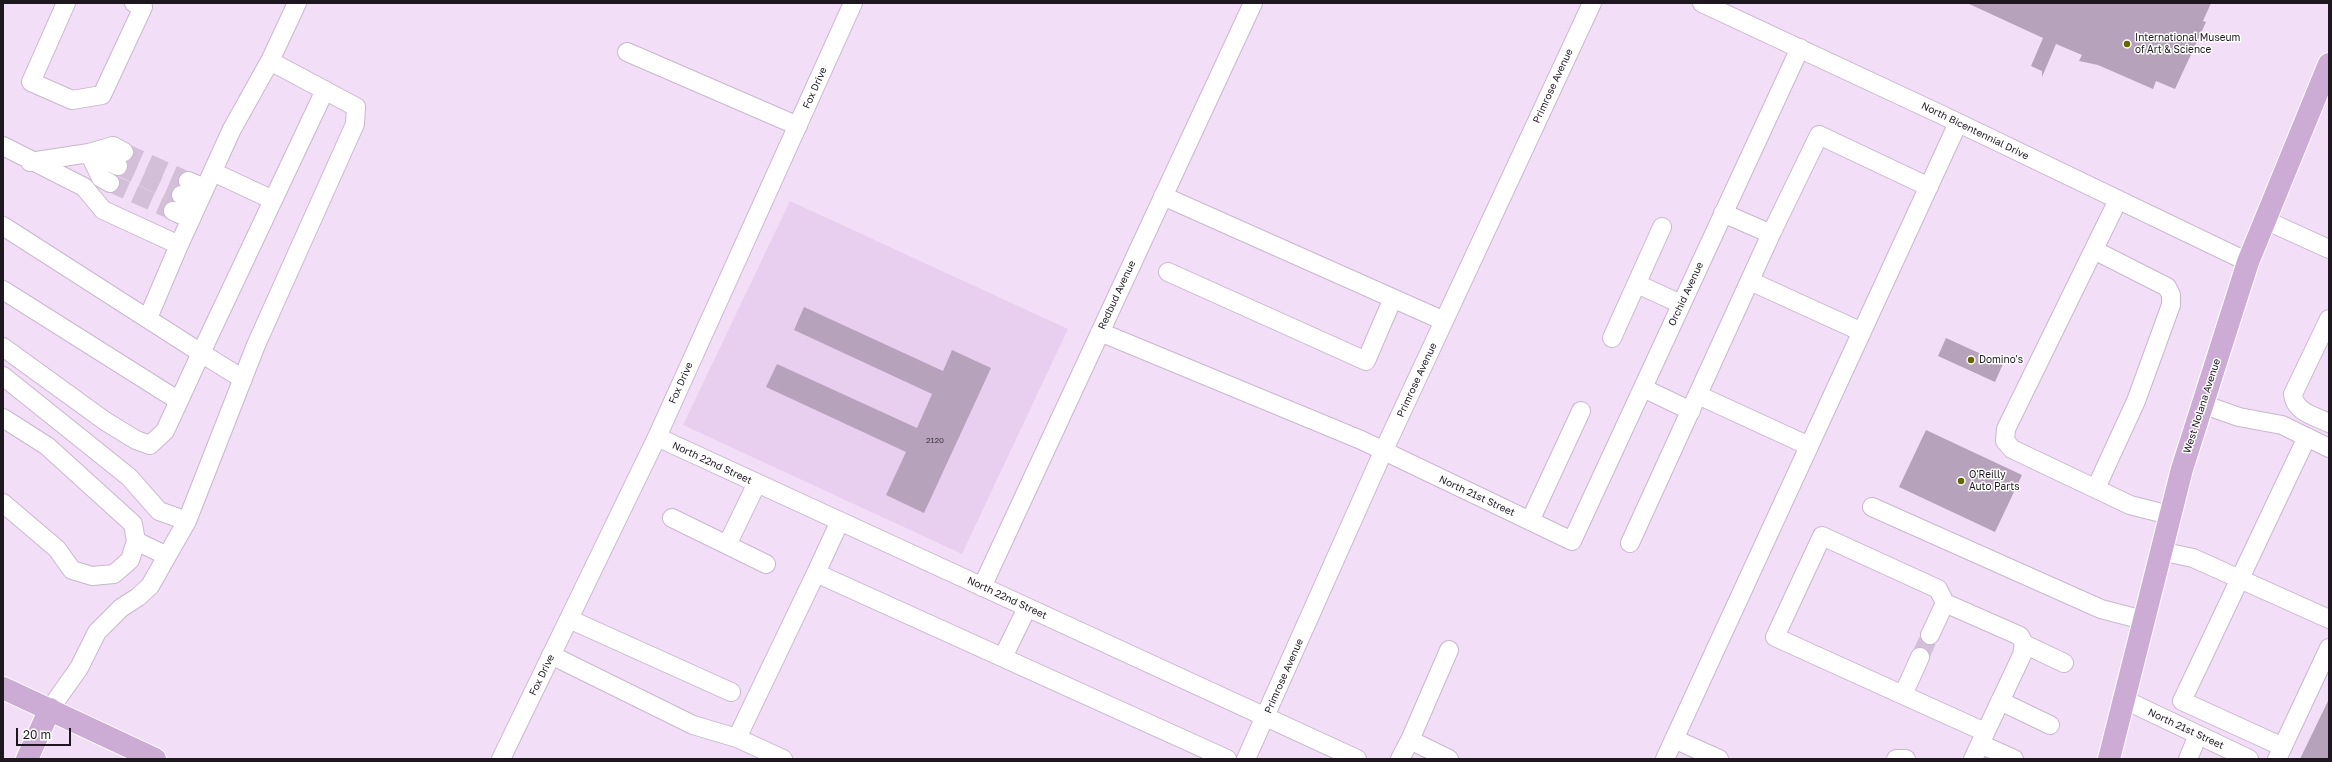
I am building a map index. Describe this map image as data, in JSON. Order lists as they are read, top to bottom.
{
  "streets": {
    "main road": ["West Nolana Avenue"],
    "street": [
      "Primrose Avenue",
      "Fox Drive",
      "North Bicentennial Drive",
      "Orchid Avenue",
      "Redbud Avenue",
      "North 22nd Street",
      "North 21st Street"
    ]
  },
  "crossings": [
    ["Primrose Avenue", "North 22nd Street"],
    ["Primrose Avenue", "North 21st Street"],
    ["Fox Drive", "North 22nd Street"],
    ["North Bicentennial Drive", "Orchid Avenue"],
    ["North Bicentennial Drive", "West Nolana Avenue"],
    ["Orchid Avenue", "North 21st Street"],
    ["Redbud Avenue", "North 22nd Street"],
    ["Redbud Avenue", "North 21st Street"],
    ["West Nolana Avenue", "North 21st Street"]
  ],
  "places": ["International Museum of Art & Science", "Domino's", "O'Reilly Auto Parts"],
  "house_numbers": ["2120"],
  "scale_bar": "20 m"
}
